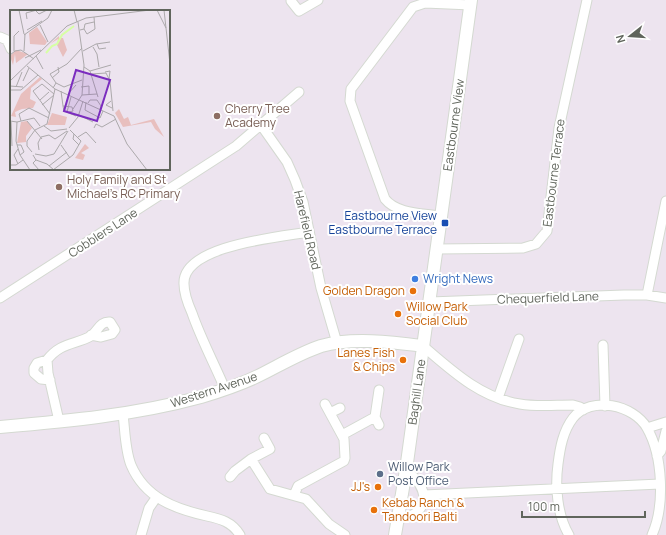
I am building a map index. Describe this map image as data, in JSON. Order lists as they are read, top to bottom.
{
  "streets": {
    "street": [
      "Eastbourne View",
      "Eastbourne Terrace",
      "Harefield Road",
      "Cobblers Lane",
      "Chequerfield Lane",
      "Western Avenue",
      "Baghill Lane"
    ]
  },
  "crossings": [
    ["Eastbourne View", "Eastbourne Terrace"],
    ["Eastbourne View", "Baghill Lane"],
    ["Eastbourne Terrace", "Baghill Lane"],
    ["Harefield Road", "Cobblers Lane"],
    ["Harefield Road", "Western Avenue"],
    ["Chequerfield Lane", "Baghill Lane"],
    ["Western Avenue", "Baghill Lane"]
  ],
  "places": {
    "other": [
      "Cherry Tree Academy",
      "Holy Family and St Michael's RC Primary",
      "Wright News",
      "Golden Dragon",
      "Willow Park Social Club",
      "Lanes Fish & Chips",
      "Willow Park Post Office",
      "JJ's",
      "Kebab Ranch & Tandoori Balti"
    ],
    "transit": ["Eastbourne View Eastbourne Terrace"]
  },
  "scale_bar": "100 m",
  "north": "left"
}
